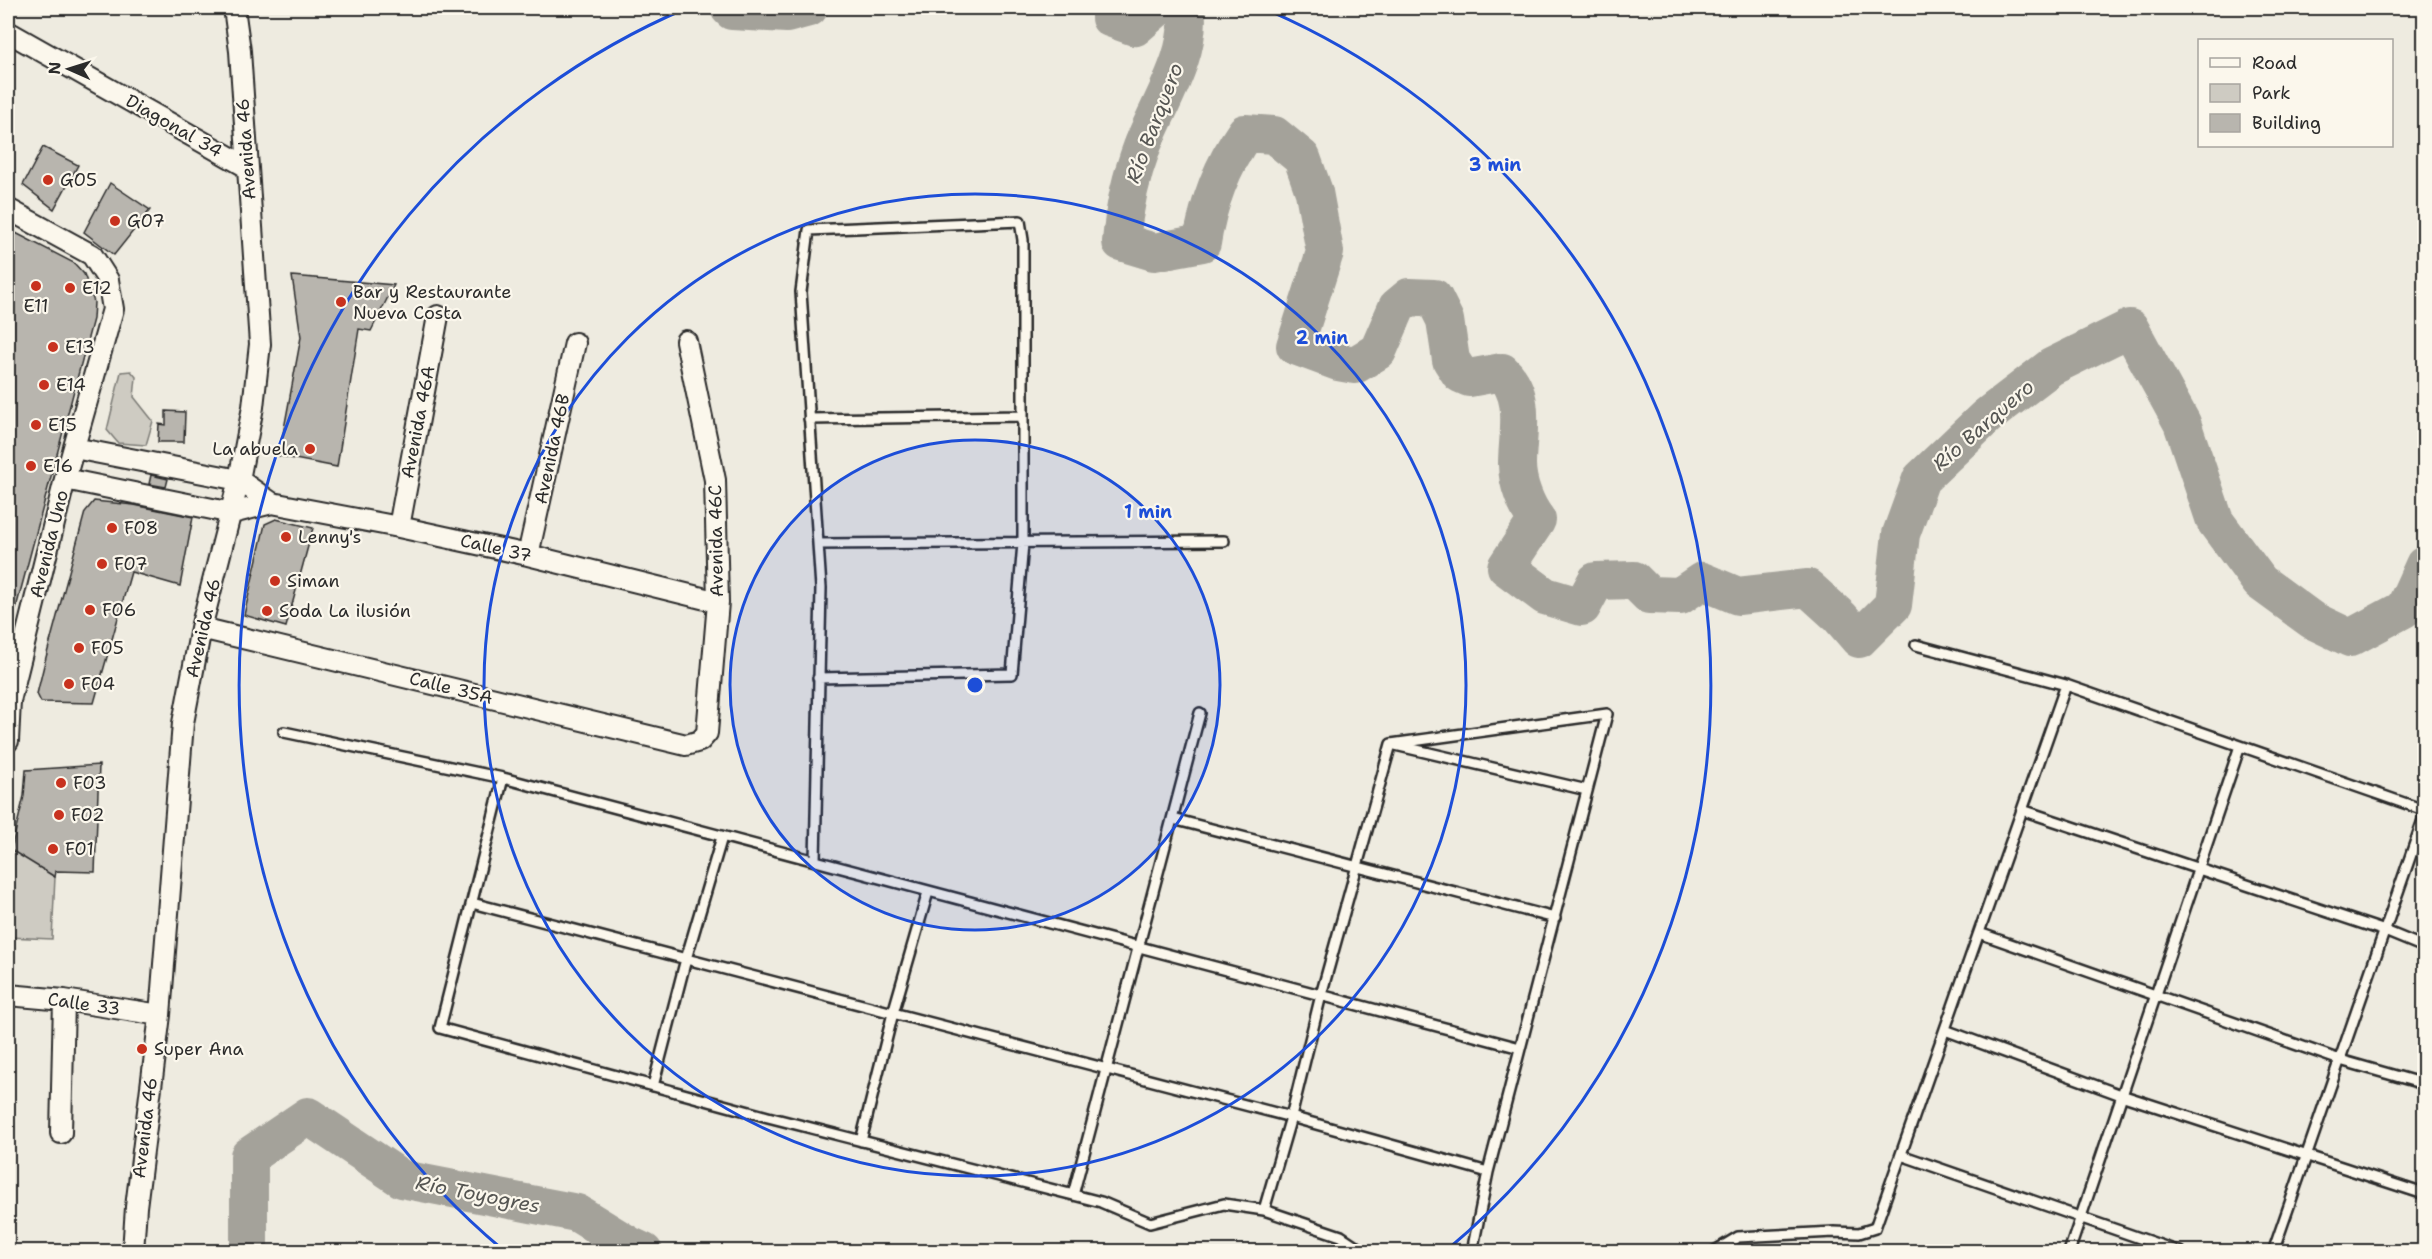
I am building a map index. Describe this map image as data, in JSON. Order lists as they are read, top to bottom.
{
  "streets": {
    "street": [
      "Diagonal 34",
      "Avenida 46",
      "Avenida 46A",
      "Avenida 46B",
      "Avenida 46C",
      "Avenida Uno",
      "Calle 37",
      "Calle 35A",
      "Calle 33"
    ]
  },
  "crossings": [
    ["Diagonal 34", "Avenida 46"],
    ["Avenida 46", "Calle 37"],
    ["Avenida 46", "Calle 35A"],
    ["Avenida 46", "Calle 33"],
    ["Avenida 46A", "Calle 37"],
    ["Avenida 46B", "Calle 37"],
    ["Avenida 46C", "Calle 37"],
    ["Avenida 46C", "Calle 35A"],
    ["Avenida Uno", "Calle 37"]
  ],
  "water": ["Río Barquero", "Río Toyogres"],
  "places": [
    "G05",
    "G07",
    "E11",
    "E12",
    "Bar y Restaurante Nueva Costa",
    "E13",
    "E14",
    "E15",
    "La abuela",
    "E16",
    "F08",
    "Lenny's",
    "F07",
    "Siman",
    "F06",
    "Soda La ilusión",
    "F05",
    "F04",
    "F03",
    "F02",
    "F01",
    "Super Ana"
  ],
  "legend": ["Road", "Park", "Building"],
  "north": "left",
  "rings": ["3 min", "2 min", "1 min"]
}
